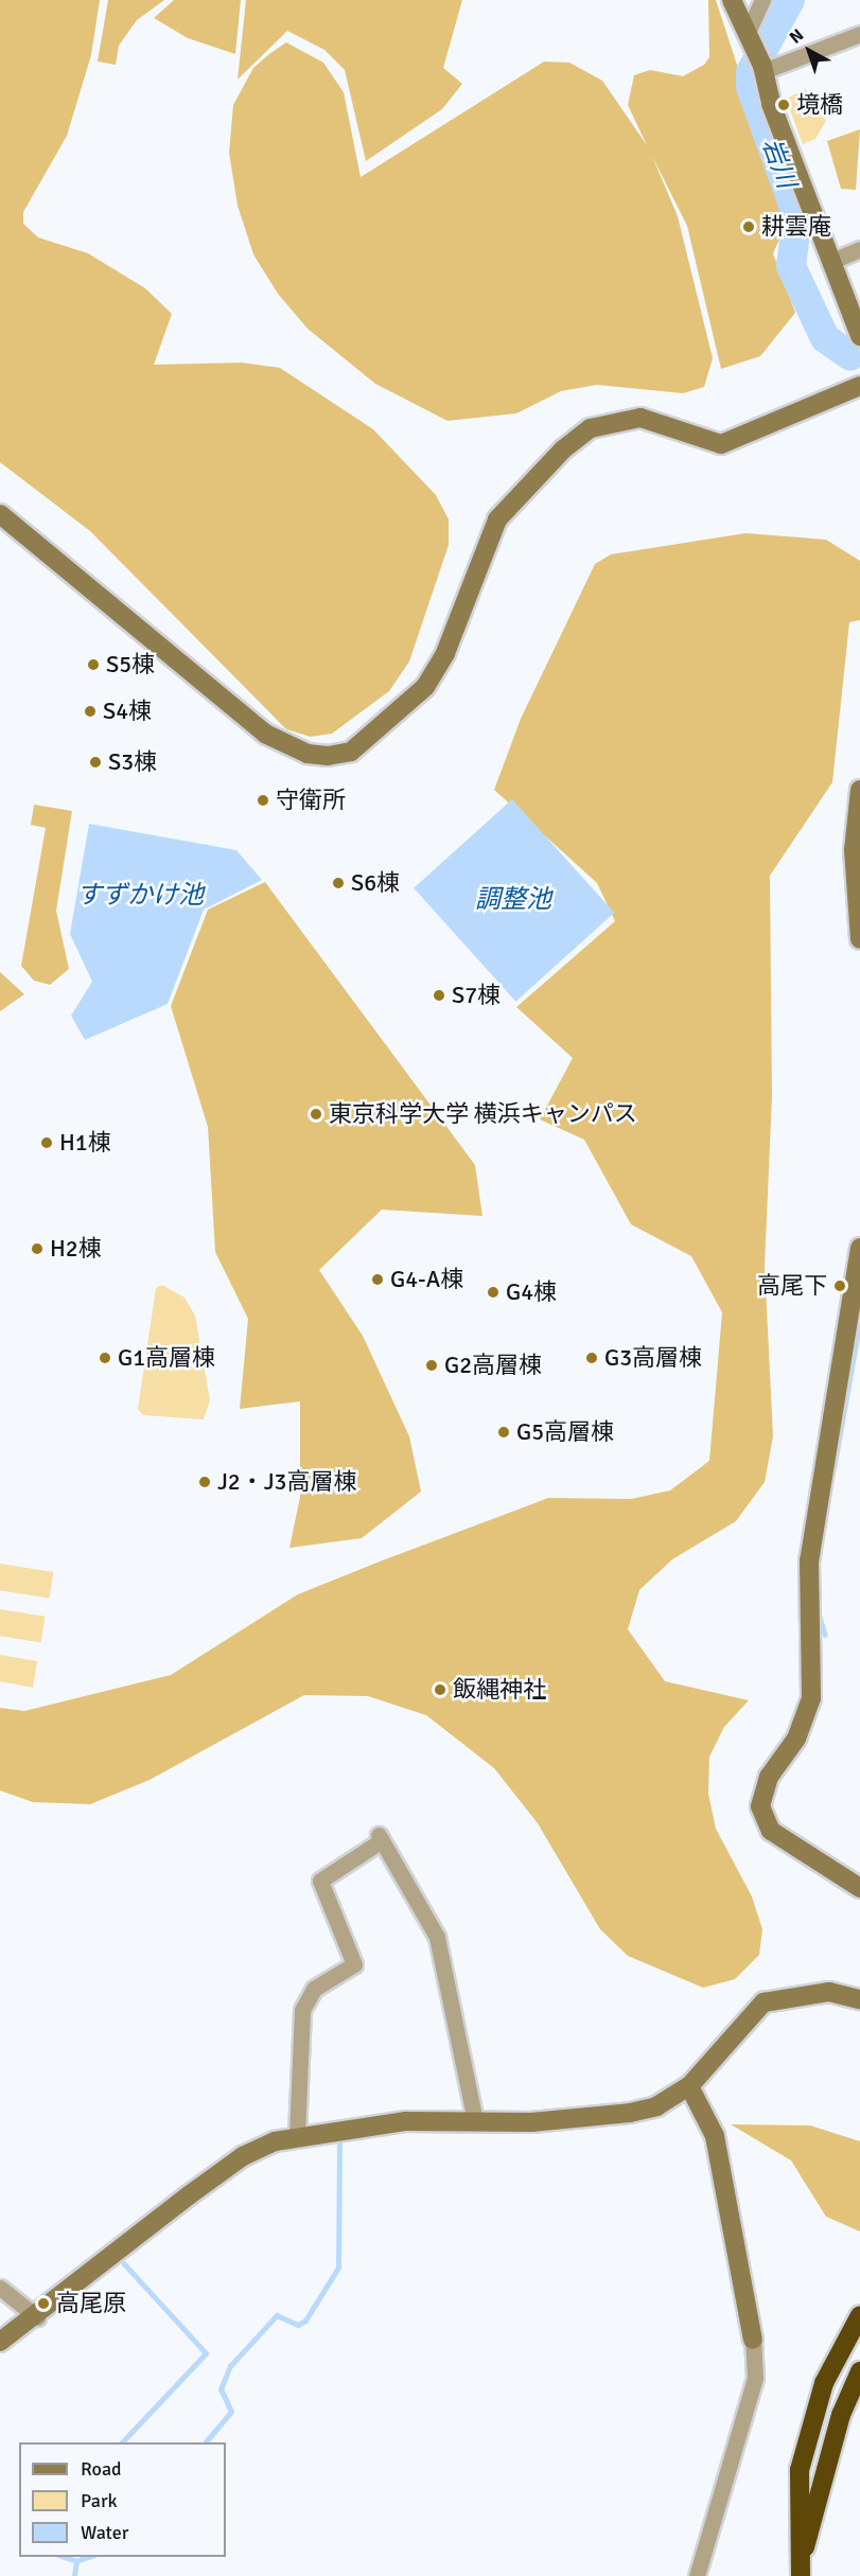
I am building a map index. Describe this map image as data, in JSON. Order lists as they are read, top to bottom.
{
  "water": ["岩川", "すずかけ池", "調整池"],
  "places": [
    "境橋",
    "耕雲庵",
    "S5棟",
    "S4棟",
    "S3棟",
    "守衛所",
    "S6棟",
    "S7棟",
    "東京科学大学 横浜キャンパス",
    "H1棟",
    "H2棟",
    "G4-A棟",
    "高尾下",
    "G4棟",
    "G1高層棟",
    "G3高層棟",
    "G2高層棟",
    "G5高層棟",
    "J2・J3高層棟",
    "飯縄神社",
    "高尾原"
  ],
  "legend": ["Road", "Park", "Water"],
  "north": "top left"
}
